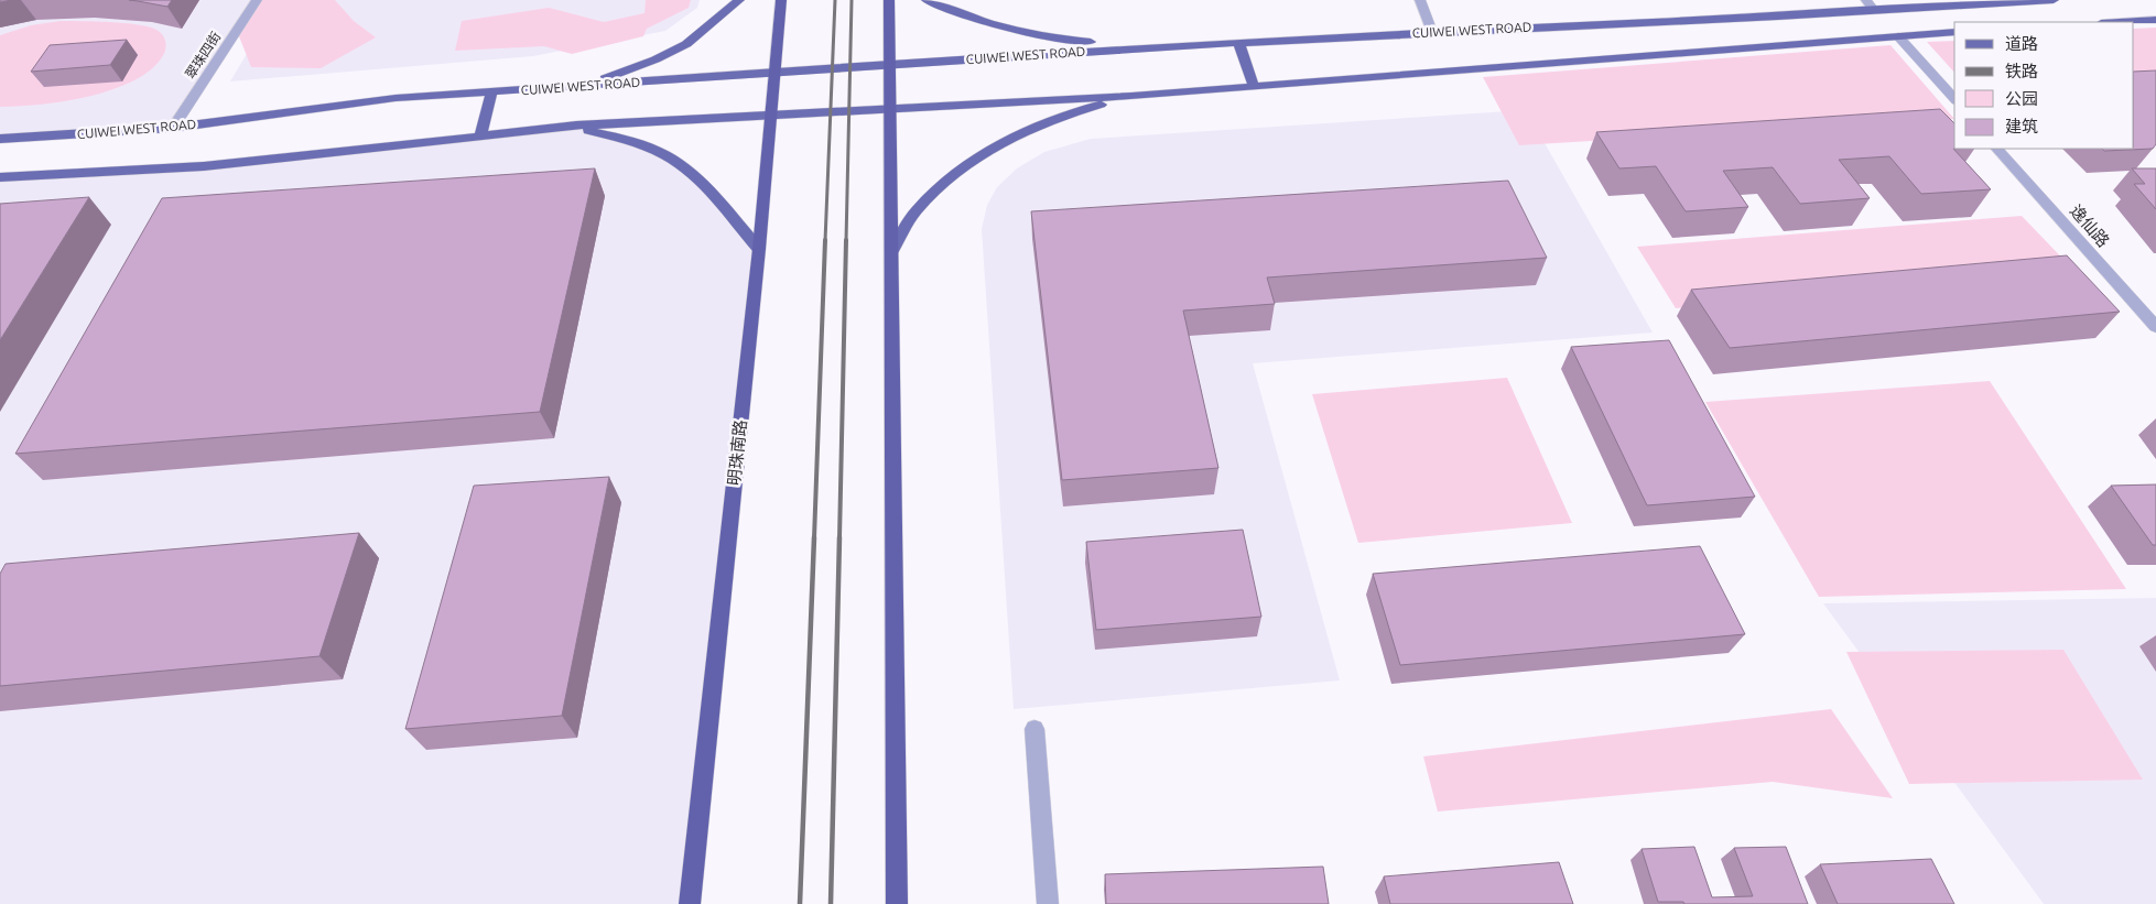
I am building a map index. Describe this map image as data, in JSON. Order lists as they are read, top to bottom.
{
  "streets": {
    "highway": ["明珠南路"],
    "main road": ["CUIWEI WEST ROAD"],
    "street": ["翠珠四街", "逸仙路"]
  },
  "crossings": [
    ["CUIWEI WEST ROAD", "翠珠四街"],
    ["CUIWEI WEST ROAD", "明珠南路"]
  ],
  "legend": [
    "道路",
    "铁路",
    "公园",
    "建筑"
  ]
}
